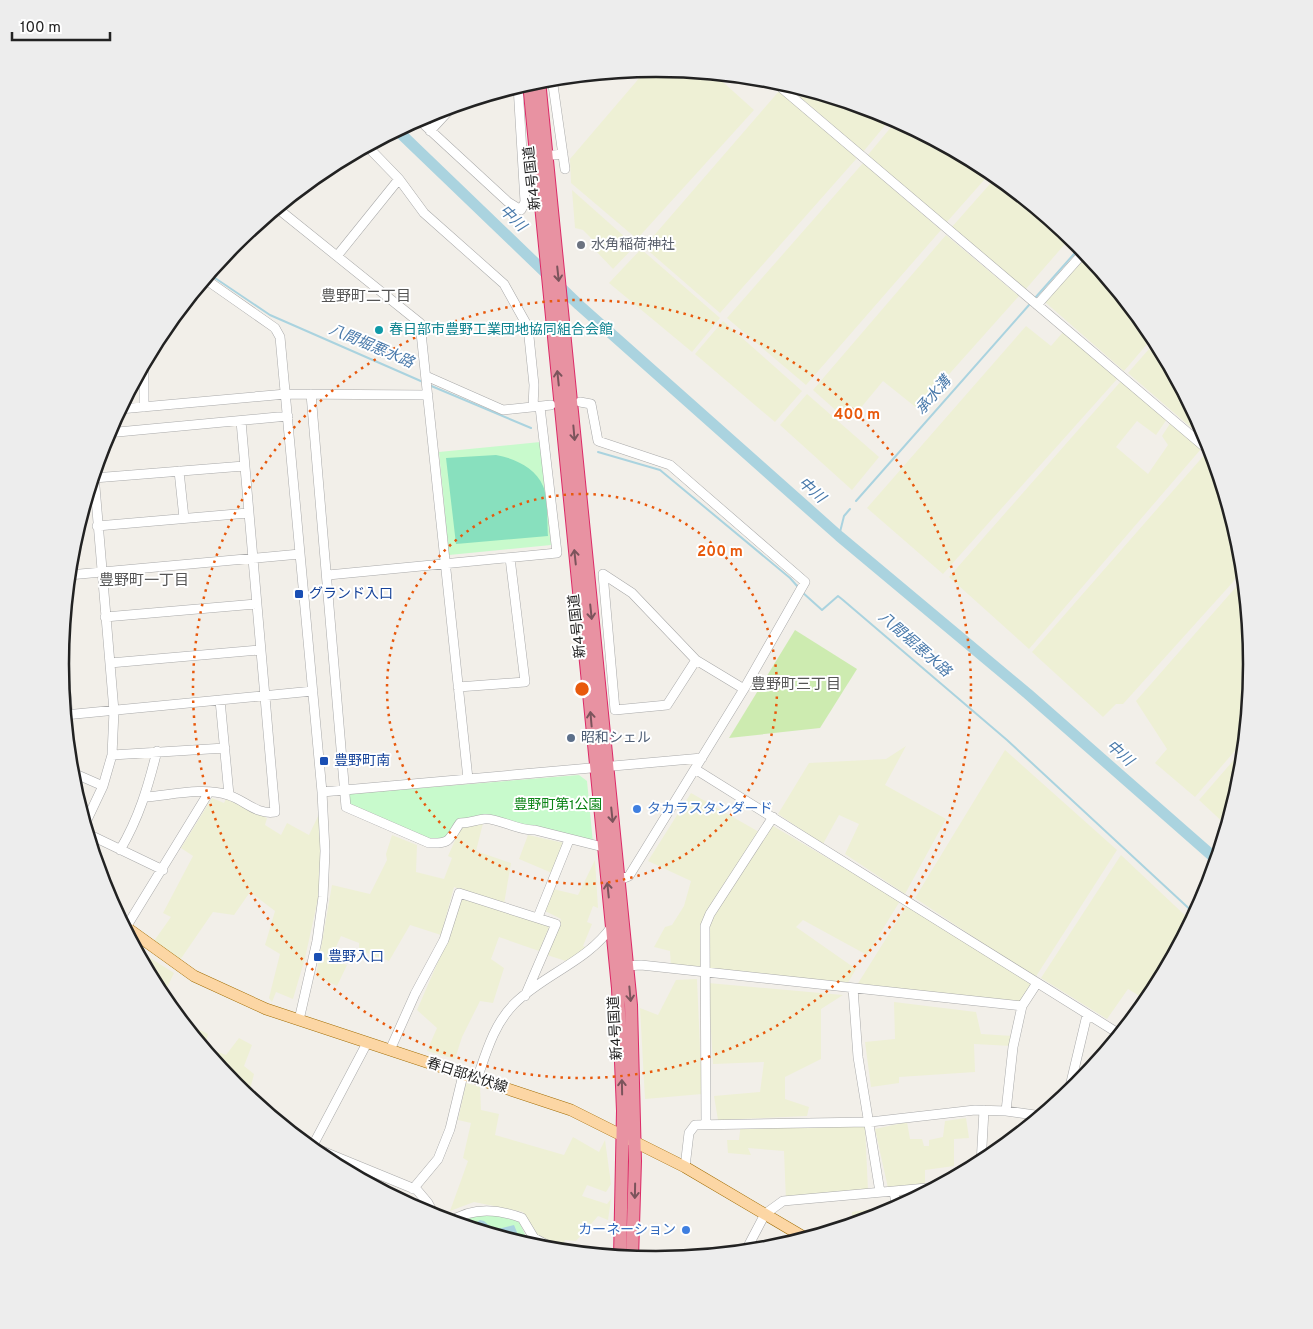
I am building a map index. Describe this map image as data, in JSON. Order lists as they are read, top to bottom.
{
  "streets": {
    "highway": ["新4号国道"],
    "main road": ["春日部松伏線"]
  },
  "crossings": [
    ["新4号国道", "春日部松伏線"]
  ],
  "districts": ["豊野町二丁目", "豊野町一丁目", "豊野町三丁目"],
  "water": ["中川", "八間堀悪水路", "承水溝"],
  "parks": ["豊野町第1公園"],
  "places": {
    "other": [
      "水角稲荷神社",
      "春日部市豊野工業団地協同組合会館",
      "昭和シェル",
      "タカラスタンダード",
      "カーネーション"
    ],
    "transit": ["グランド入口", "豊野町南", "豊野入口"]
  },
  "scale_bar": "100 m",
  "rings": ["400 m", "200 m"]
}
